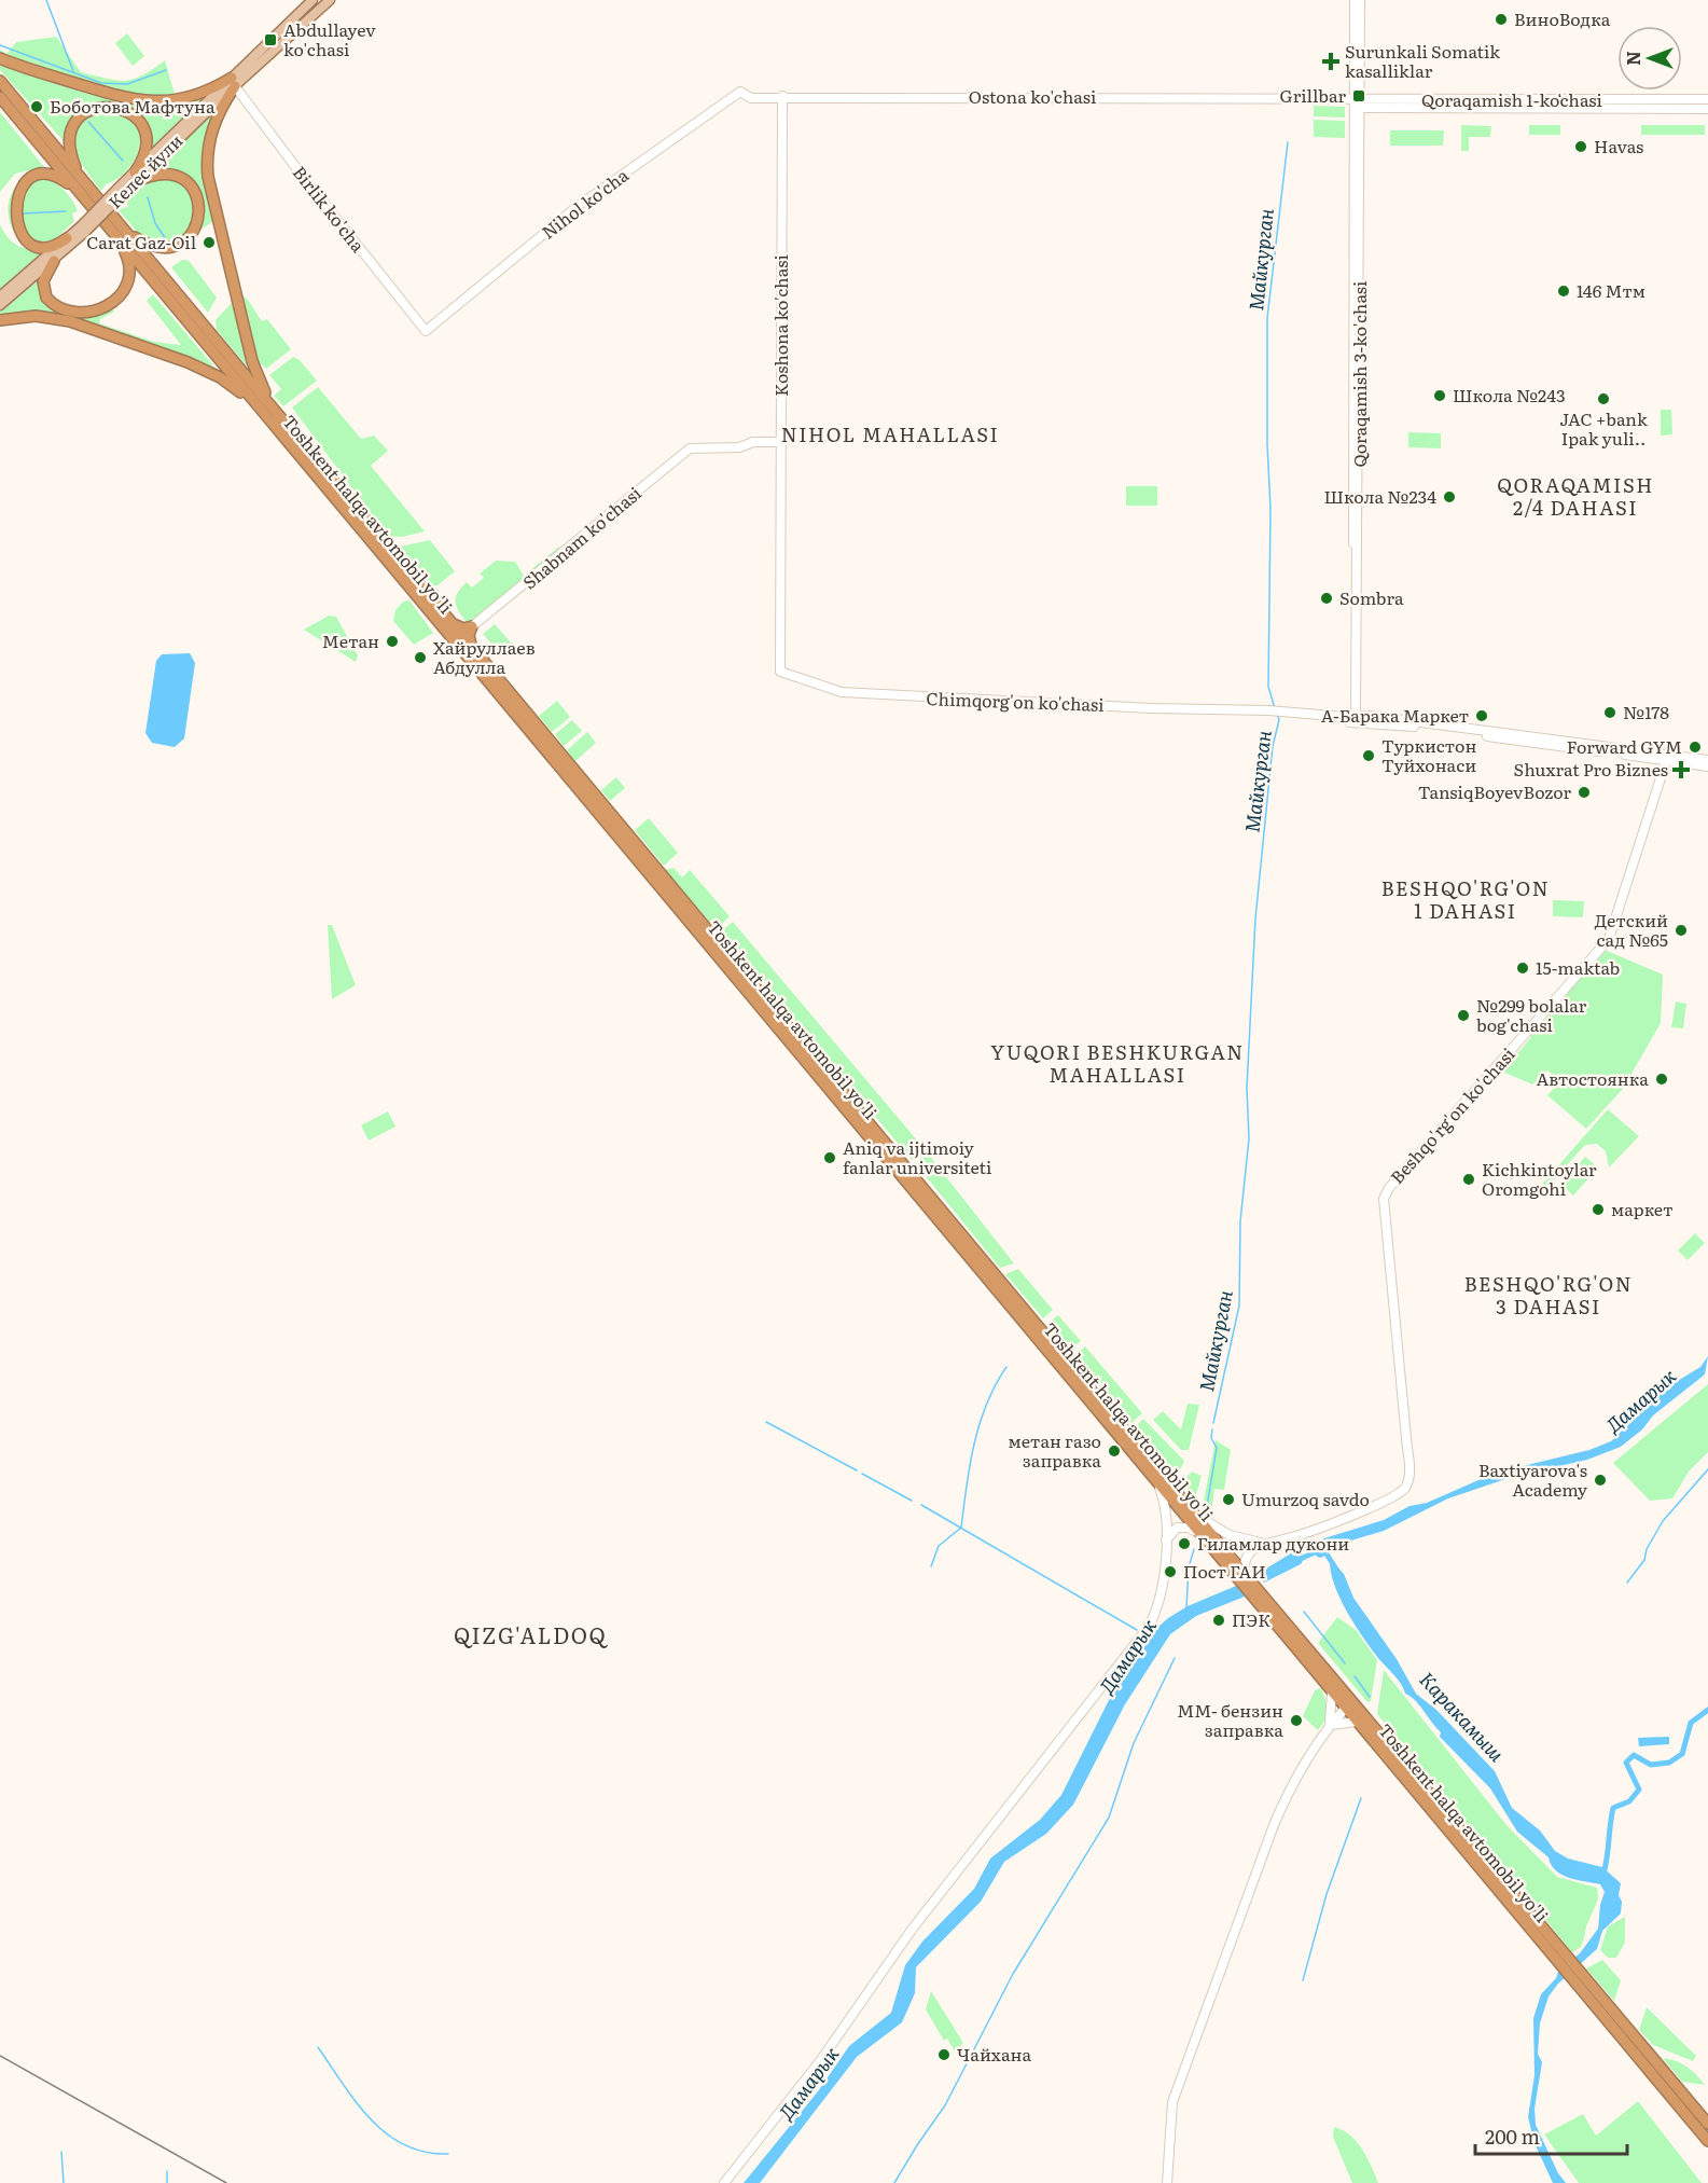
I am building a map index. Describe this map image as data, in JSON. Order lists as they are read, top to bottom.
{
  "streets": {
    "highway": ["Toshkent halqa avtomobil yo'li"],
    "main road": [
      "Ostona ko'chasi",
      "Qoraqamish 1-koʻchasi",
      "Келес йули",
      "Nihol ko'cha",
      "Birlik ko'cha",
      "Koshona ko'chasi",
      "Qoraqamish 3-ko'chasi",
      "Shabnam ko'chasi",
      "Chimqorg'on ko'chasi",
      "Beshqo'rg'on ko'chasi"
    ]
  },
  "crossings": [
    ["Ostona ko'chasi", "Qoraqamish 1-koʻchasi"],
    ["Ostona ko'chasi", "Nihol ko'cha"],
    ["Ostona ko'chasi", "Koshona ko'chasi"],
    ["Ostona ko'chasi", "Qoraqamish 3-ko'chasi"],
    ["Qoraqamish 1-koʻchasi", "Qoraqamish 3-ko'chasi"],
    ["Келес йули", "Birlik ko'cha"],
    ["Nihol ko'cha", "Birlik ko'cha"],
    ["Koshona ko'chasi", "Shabnam ko'chasi"],
    ["Koshona ko'chasi", "Chimqorg'on ko'chasi"],
    ["Qoraqamish 3-ko'chasi", "Chimqorg'on ko'chasi"],
    ["Toshkent halqa avtomobil yo'li", "Beshqo'rg'on ko'chasi"],
    ["Chimqorg'on ko'chasi", "Beshqo'rg'on ko'chasi"]
  ],
  "districts": [
    "NIHOL MAHALLASI",
    "QORAQAMISH 2/4 DAHASI",
    "BESHQO'RG'ON 1 DAHASI",
    "YUQORI BESHKURGAN MAHALLASI",
    "BESHQO'RG'ON 3 DAHASI",
    "QIZG'ALDOQ"
  ],
  "water": ["Майкурган", "Дамарык", "Каракамыш"],
  "places": {
    "other": [
      "ВиноВодка",
      "Боботова Мафтуна",
      "Havas",
      "Carat Gaz-Oil",
      "146 Мтм",
      "Школа №243",
      "JAC +bank Ipak yuli..",
      "Школа №234",
      "Sombra",
      "Метан",
      "Хайруллаев Абдулла",
      "№178",
      "А-Барака Маркет",
      "Forward GYM",
      "Туркистон Туйхонаси",
      "TansiqBoyevBozor",
      "Детский сад №65",
      "15-maktab",
      "№299 bolalar bog'chasi",
      "Автостоянка",
      "Aniq va ijtimoiy fanlar universiteti",
      "Kichkintoylar Oromgohi",
      "маркет",
      "метан газо заправка",
      "Baxtiyarova's Academy",
      "Umurzoq savdo",
      "Гиламлар дукони",
      "Пост ГАИ",
      "ПЭК",
      "ММ- бензин заправка",
      "Чайхана"
    ],
    "transit": ["Abdullayev ko'chasi", "Grillbar"],
    "health": ["Surunkali Somatik kasalliklar", "Shuxrat Pro Biznes"]
  },
  "scale_bar": "200 m",
  "north": "left"
}
